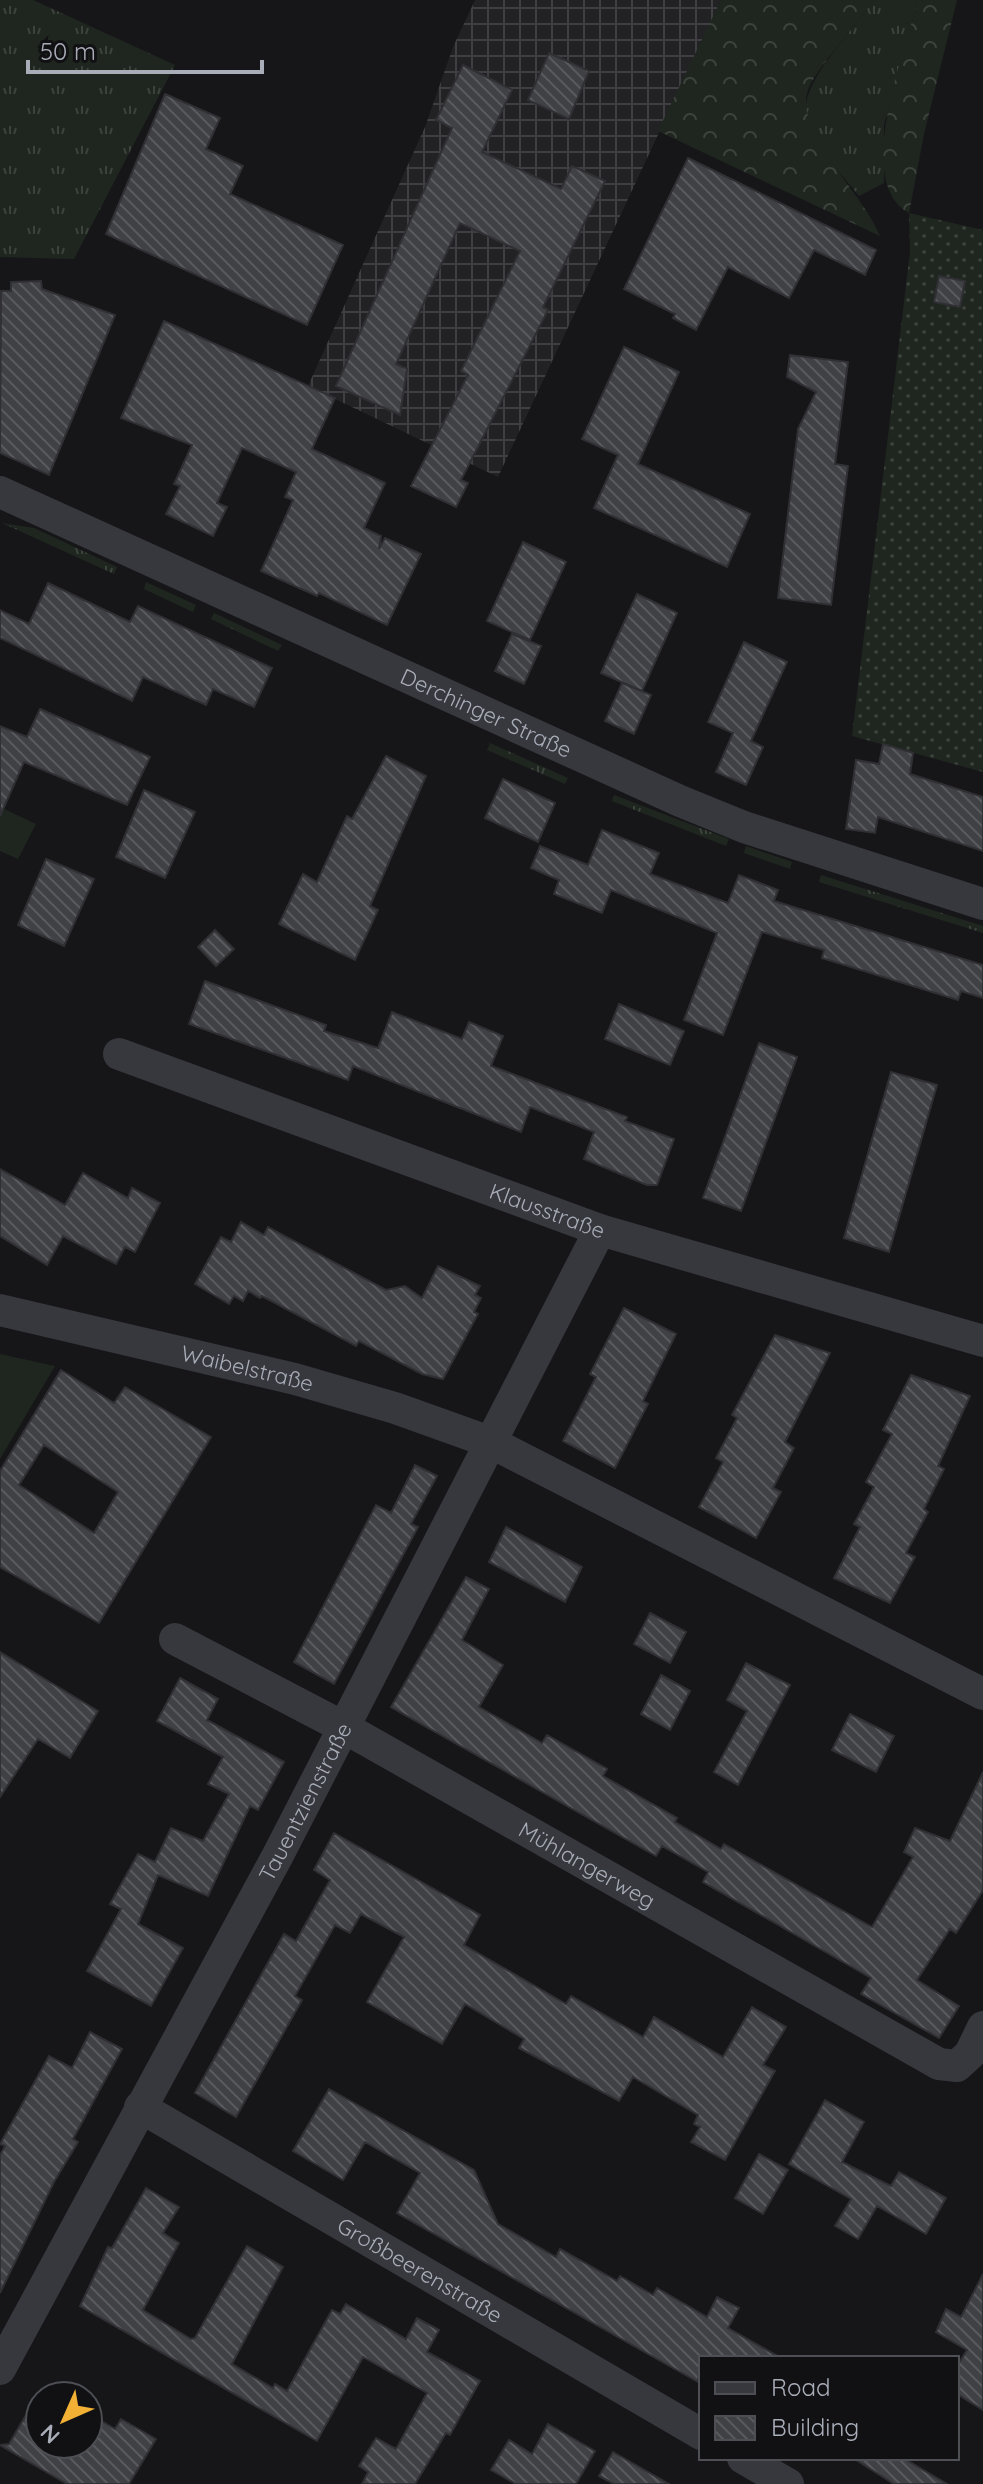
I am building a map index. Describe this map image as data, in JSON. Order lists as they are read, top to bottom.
{
  "streets": {
    "street": [
      "Derchinger Straße",
      "Klausstraße",
      "Waibelstraße",
      "Tauentzienstraße",
      "Mühlangerweg",
      "Großbeerenstraße"
    ]
  },
  "crossings": [
    ["Klausstraße", "Tauentzienstraße"],
    ["Waibelstraße", "Tauentzienstraße"],
    ["Tauentzienstraße", "Mühlangerweg"],
    ["Tauentzienstraße", "Großbeerenstraße"]
  ],
  "legend": ["Road", "Building"],
  "scale_bar": "50 m",
  "north": "bottom left"
}
